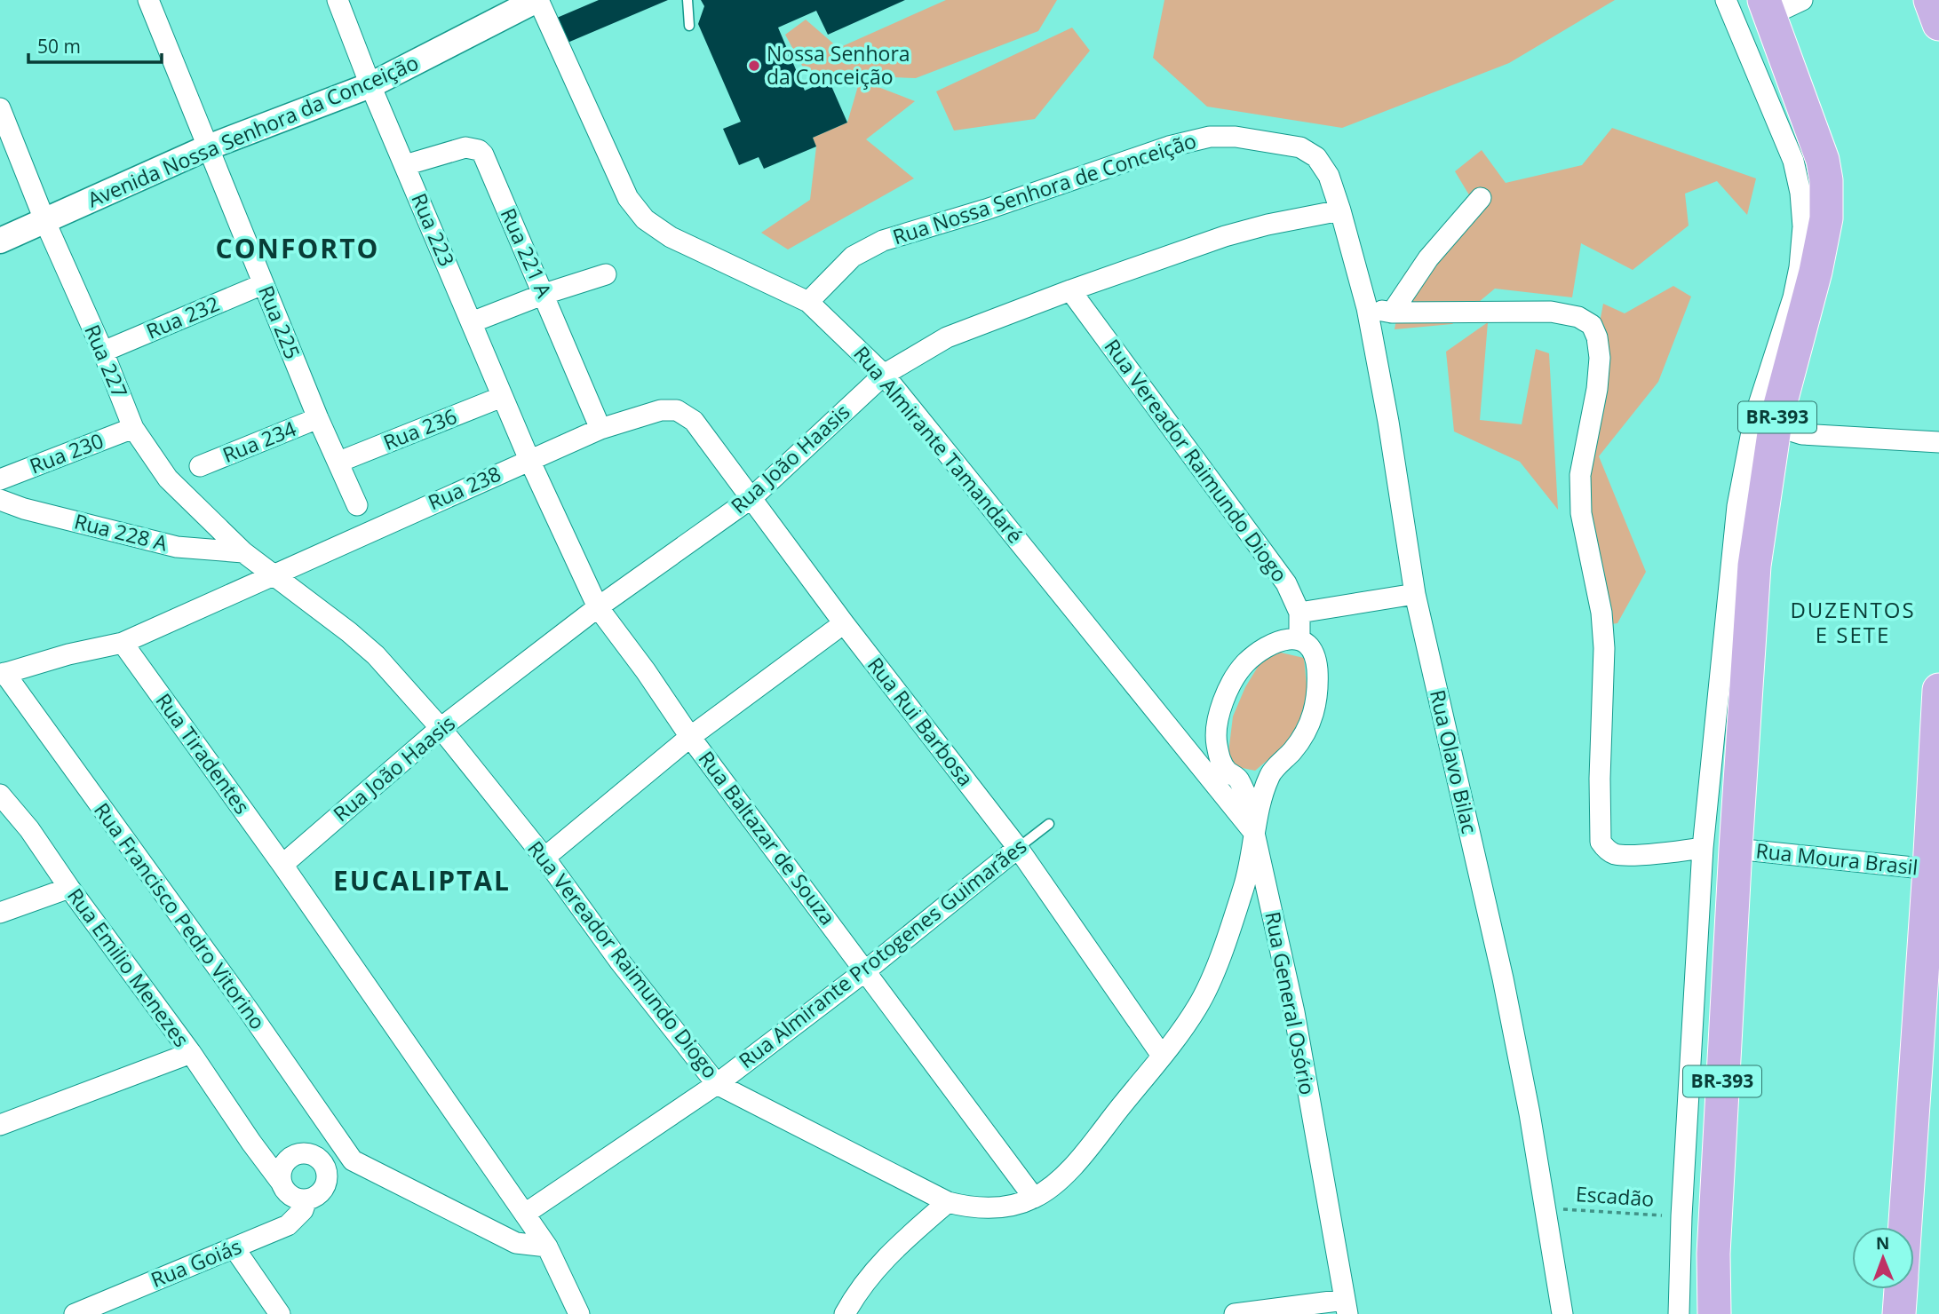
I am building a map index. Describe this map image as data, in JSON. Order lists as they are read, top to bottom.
{
  "streets": {
    "main road": ["BR-393"],
    "street": [
      "Avenida Nossa Senhora da Conceição",
      "Rua Nossa Senhora de Conceição",
      "Rua 223",
      "Rua 221 A",
      "Rua 232",
      "Rua 225",
      "Rua 227",
      "Rua 236",
      "Rua 234",
      "Rua Almirante Tamandaré",
      "Rua 230",
      "Rua João Haasis",
      "Rua Vereador Raimundo Diogo",
      "Rua 238",
      "Rua 228 A",
      "Rua Rui Barbosa",
      "Rua Tiradentes",
      "Rua Olavo Bilac",
      "Rua Baltazar de Souza",
      "Rua Moura Brasil",
      "Rua Francisco Pedro Vitorino",
      "Rua Almirante Protogenes Guimarães",
      "Rua Emilio Menezes",
      "Rua General Osório",
      "Rua Goiás"
    ],
    "path": ["Escadão"]
  },
  "crossings": [
    ["Avenida Nossa Senhora da Conceição", "Rua 223"],
    ["Avenida Nossa Senhora da Conceição", "Rua 225"],
    ["Avenida Nossa Senhora da Conceição", "Rua 227"],
    ["Avenida Nossa Senhora da Conceição", "Rua Almirante Tamandaré"],
    ["Rua Nossa Senhora de Conceição", "Rua Almirante Tamandaré"],
    ["Rua Nossa Senhora de Conceição", "Rua João Haasis"],
    ["Rua Nossa Senhora de Conceição", "Rua Olavo Bilac"],
    ["Rua 223", "Rua 221 A"],
    ["Rua 223", "Rua 236"],
    ["Rua 223", "Rua 238"],
    ["Rua 223", "Rua Baltazar de Souza"],
    ["Rua 221 A", "Rua 238"],
    ["Rua 232", "Rua 225"],
    ["Rua 232", "Rua 227"],
    ["Rua 225", "Rua 236"],
    ["Rua 225", "Rua 234"],
    ["Rua 227", "Rua 230"],
    ["Rua 227", "Rua Vereador Raimundo Diogo"],
    ["Rua 227", "Rua 238"],
    ["Rua 227", "Rua 228 A"],
    ["BR-393", "Rua Moura Brasil"],
    ["Rua Almirante Tamandaré", "Rua João Haasis"],
    ["Rua Almirante Tamandaré", "Rua General Osório"],
    ["Rua João Haasis", "Rua Vereador Raimundo Diogo"],
    ["Rua João Haasis", "Rua Rui Barbosa"],
    ["Rua João Haasis", "Rua Tiradentes"],
    ["Rua João Haasis", "Rua Olavo Bilac"],
    ["Rua João Haasis", "Rua Baltazar de Souza"],
    ["Rua Vereador Raimundo Diogo", "Rua 238"],
    ["Rua Vereador Raimundo Diogo", "Rua Rui Barbosa"],
    ["Rua Vereador Raimundo Diogo", "Rua Baltazar de Souza"],
    ["Rua Vereador Raimundo Diogo", "Rua Almirante Protogenes Guimarães"],
    ["Rua Vereador Raimundo Diogo", "Rua General Osório"],
    ["Rua 238", "Rua Rui Barbosa"],
    ["Rua 238", "Rua Tiradentes"],
    ["Rua 238", "Rua Baltazar de Souza"],
    ["Rua 238", "Rua Francisco Pedro Vitorino"],
    ["Rua Rui Barbosa", "Rua Almirante Protogenes Guimarães"],
    ["Rua Tiradentes", "Rua Almirante Protogenes Guimarães"],
    ["Rua Olavo Bilac", "Escadão"],
    ["Rua Baltazar de Souza", "Rua Almirante Protogenes Guimarães"],
    ["Rua Emilio Menezes", "Rua Goiás"]
  ],
  "districts": ["CONFORTO", "DUZENTOS E SETE", "EUCALIPTAL"],
  "places": ["Nossa Senhora da Conceição"],
  "scale_bar": "50 m",
  "north": "top"
}
